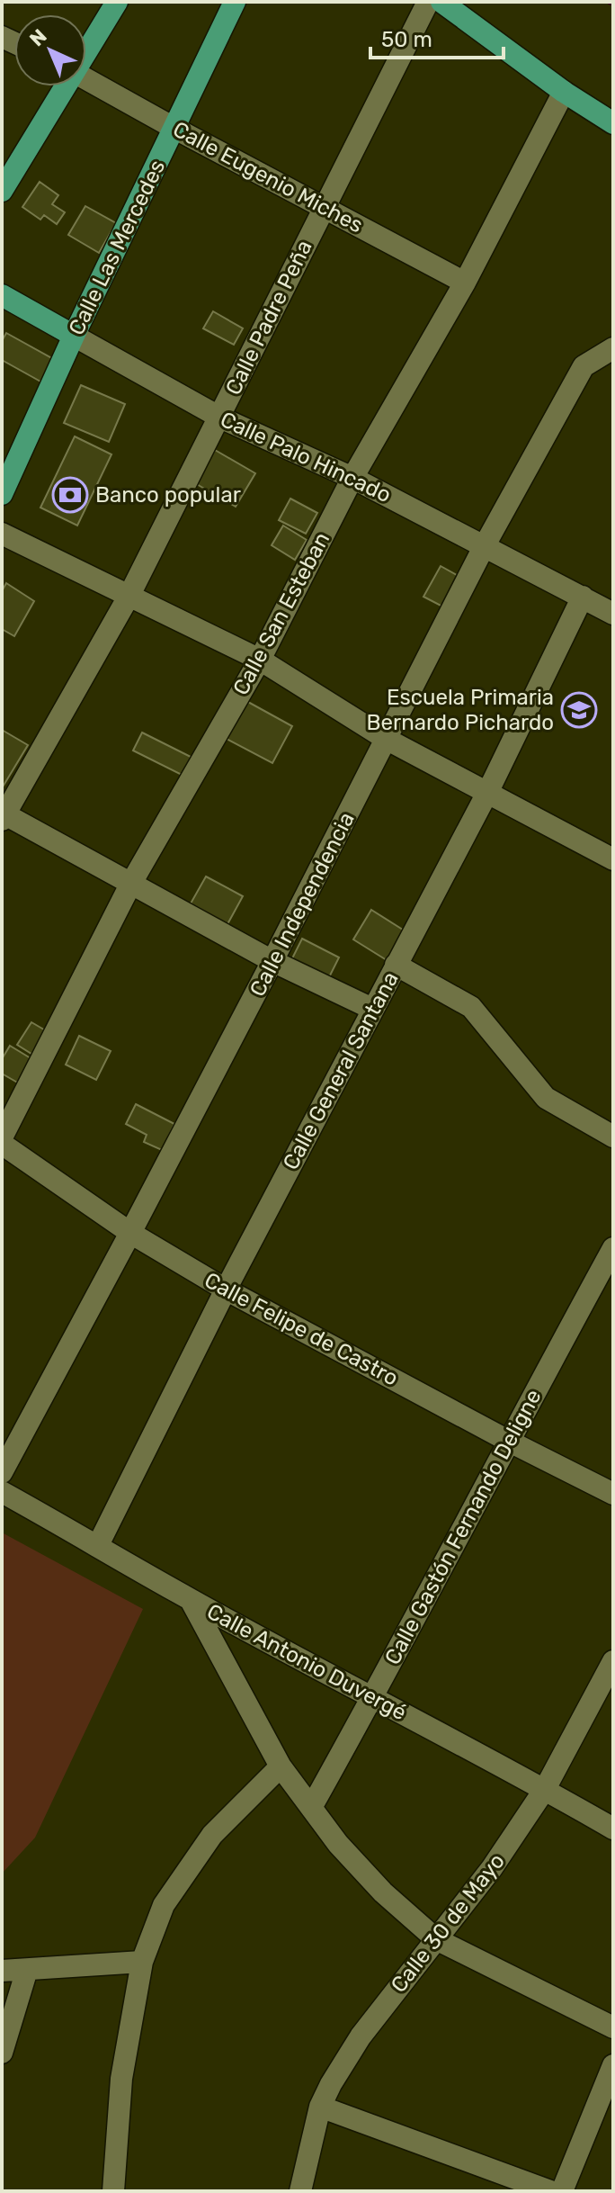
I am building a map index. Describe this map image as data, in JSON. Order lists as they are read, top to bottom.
{
  "streets": {
    "main road": ["Calle Las Mercedes", "Calle Palo Hincado"],
    "street": [
      "Calle Eugenio Miches",
      "Calle Padre Peña",
      "Calle San Esteban",
      "Calle Independencia",
      "Calle General Santana",
      "Calle Felipe de Castro",
      "Calle Gastón Fernando Deligne",
      "Calle Antonio Duvergé",
      "Calle 30 de Mayo"
    ]
  },
  "crossings": [
    ["Calle Eugenio Miches", "Calle Las Mercedes"],
    ["Calle Eugenio Miches", "Calle Padre Peña"],
    ["Calle Eugenio Miches", "Calle San Esteban"],
    ["Calle Las Mercedes", "Calle Palo Hincado"],
    ["Calle Padre Peña", "Calle Palo Hincado"],
    ["Calle Palo Hincado", "Calle San Esteban"],
    ["Calle Palo Hincado", "Calle Independencia"],
    ["Calle Palo Hincado", "Calle General Santana"],
    ["Calle Independencia", "Calle Felipe de Castro"],
    ["Calle General Santana", "Calle Felipe de Castro"],
    ["Calle General Santana", "Calle Antonio Duvergé"],
    ["Calle Felipe de Castro", "Calle Gastón Fernando Deligne"],
    ["Calle Gastón Fernando Deligne", "Calle Antonio Duvergé"],
    ["Calle Antonio Duvergé", "Calle 30 de Mayo"]
  ],
  "places": {
    "bank": ["Banco popular"],
    "school or university": ["Escuela Primaria Bernardo Pichardo"]
  },
  "scale_bar": "50 m",
  "north": "top left"
}
